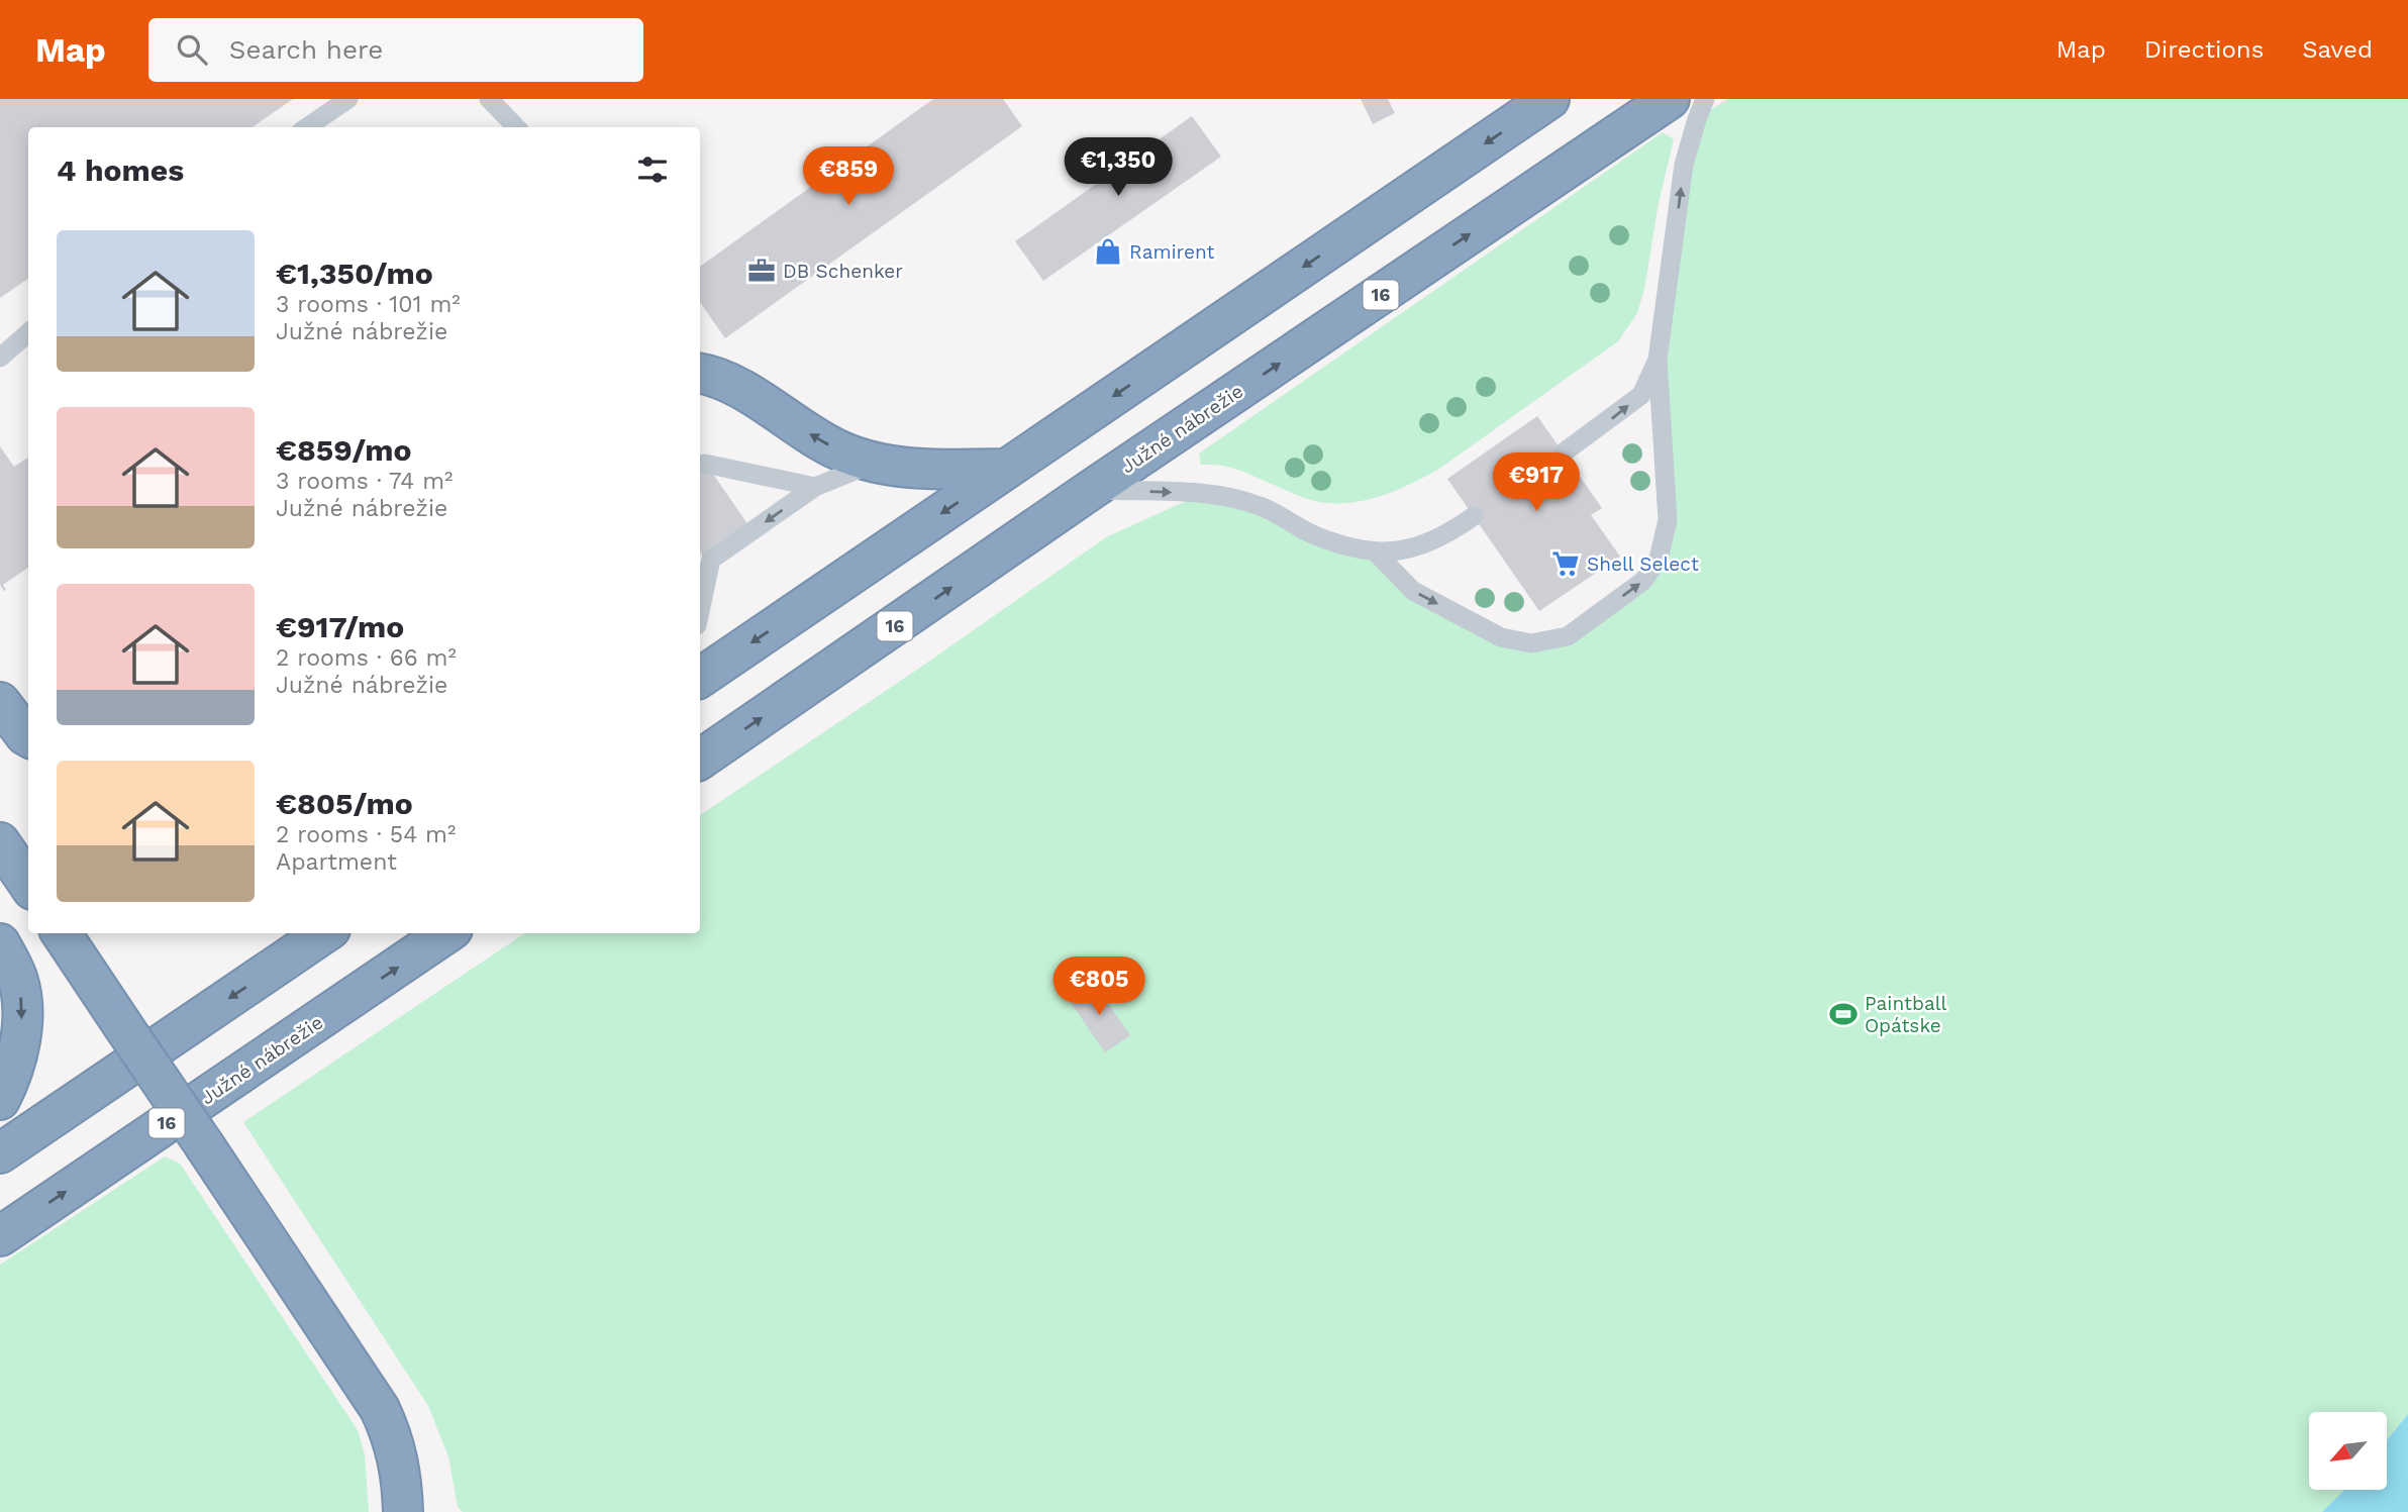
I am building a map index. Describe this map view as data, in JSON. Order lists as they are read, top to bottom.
{
  "streets": {
    "highway": ["16", "Južné nábrežie"]
  },
  "places": {
    "shop": ["Ramirent"],
    "office": ["DB Schenker"],
    "supermarket": ["Shell Select"],
    "sports": ["Paintball Opátske"]
  },
  "north": "bottom left",
  "page": {
    "header": "Map",
    "search": "Search here",
    "nav": ["Map", "Directions", "Saved"],
    "heading": "4 homes",
    "price": [
      "€1,350",
      "€859",
      "€917",
      "€805"
    ],
    "list": [
      {
        "name": "€1,350/mo",
        "note": "3 rooms · 101 m² · Južné nábrežie"
      },
      {
        "name": "€859/mo",
        "note": "3 rooms · 74 m² · Južné nábrežie"
      },
      {
        "name": "€917/mo",
        "note": "2 rooms · 66 m² · Južné nábrežie"
      },
      {
        "name": "€805/mo",
        "note": "2 rooms · 54 m² · Apartment"
      }
    ]
  }
}
